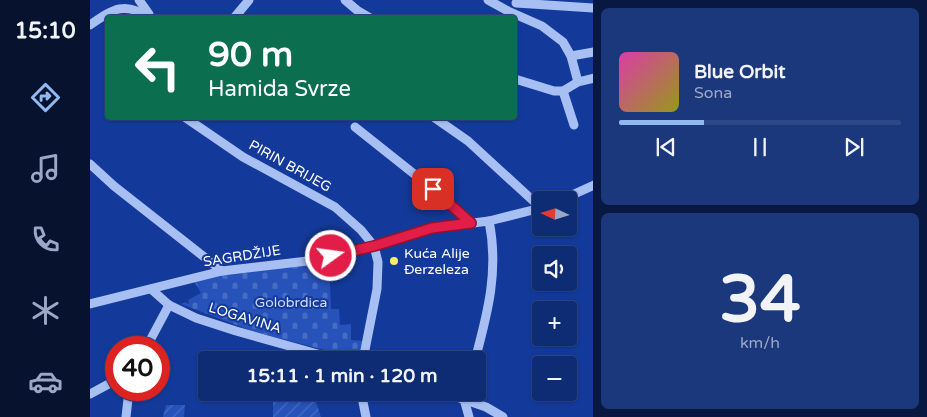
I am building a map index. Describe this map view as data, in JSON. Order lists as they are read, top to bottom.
{
  "streets": {
    "street": ["PIRIN BRIJEG", "SAGRDŽIJE", "LOGAVINA"]
  },
  "crossings": [
    ["PIRIN BRIJEG", "SAGRDŽIJE"],
    ["SAGRDŽIJE", "LOGAVINA"]
  ],
  "parks": ["Golobrdica"],
  "places": ["Kuća Alije Đerzeleza"],
  "north": "left",
  "page": {
    "tabs": "15:10",
    "turn": ["90 m", "Hamida Svrze"],
    "song": ["Blue Orbit", "Sona"],
    "map_buttons": ["+", "−"],
    "tile": ["34", "km/h"],
    "limit": "40",
    "trip": "15:11 · 1 min · 120 m"
  }
}
